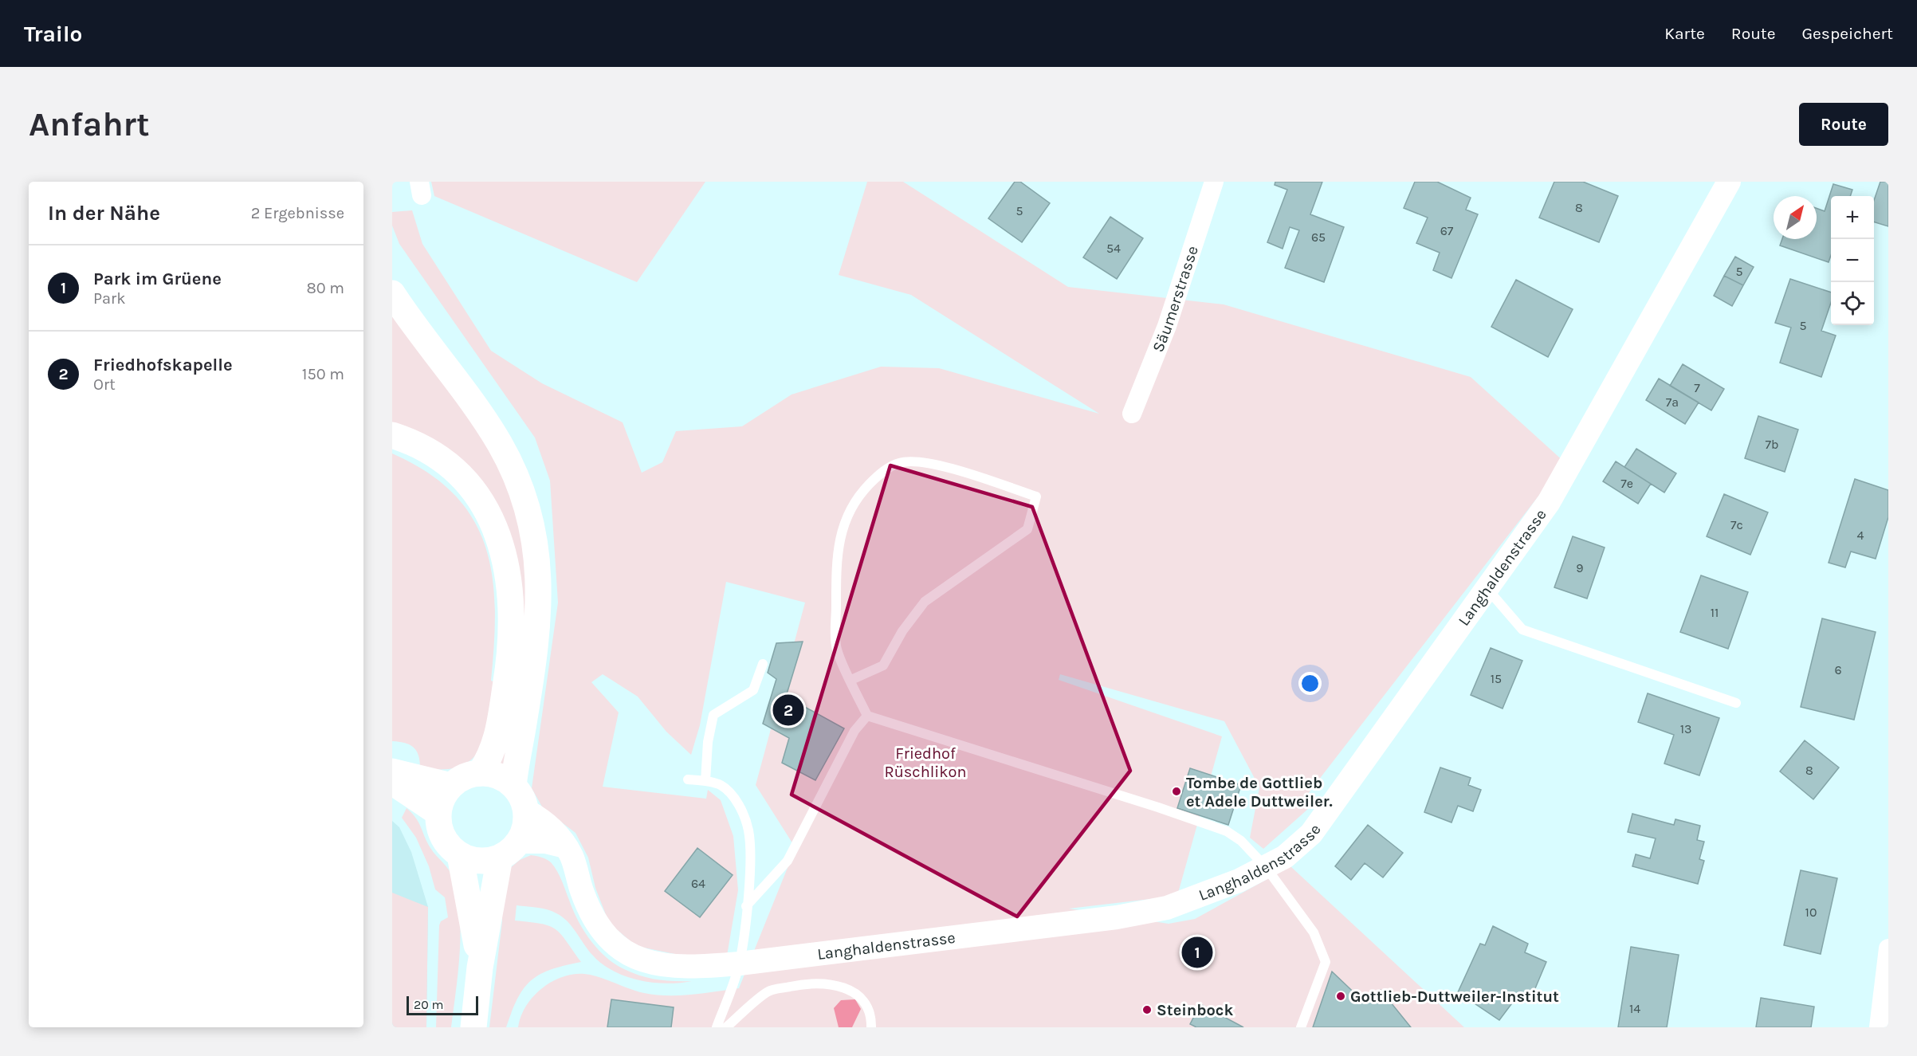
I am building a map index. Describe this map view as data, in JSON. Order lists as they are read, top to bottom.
{
  "streets": {
    "street": ["Säumerstrasse", "Langhaldenstrasse"]
  },
  "parks": ["Friedhof Rüschlikon"],
  "places": ["Tombe de Gottlieb et Adele Duttweiler.", "Gottlieb-Duttweiler-Institut", "Steinbock"],
  "house_numbers": [
    "8",
    "5",
    "67",
    "65",
    "54",
    "5",
    "5",
    "7",
    "7a",
    "7b",
    "7e",
    "7c",
    "4",
    "9",
    "11",
    "6",
    "15",
    "13",
    "8",
    "64",
    "10",
    "14"
  ],
  "scale_bar": "20 m",
  "north": "top right",
  "page": {
    "header": "Trailo",
    "nav": ["Karte", "Route", "Gespeichert"],
    "buttons": "Route",
    "title": "Anfahrt",
    "heading": ["In der Nähe", "2 Ergebnisse"],
    "map_buttons": ["+", "−"],
    "list": [
      {
        "mark": "1",
        "name": "Park im Grüene",
        "note": "Park",
        "value": "80 m"
      },
      {
        "mark": "2",
        "name": "Friedhofskapelle",
        "note": "Ort",
        "value": "150 m"
      }
    ],
    "pins": ["2", "1"],
    "scale": "20 m"
  }
}
